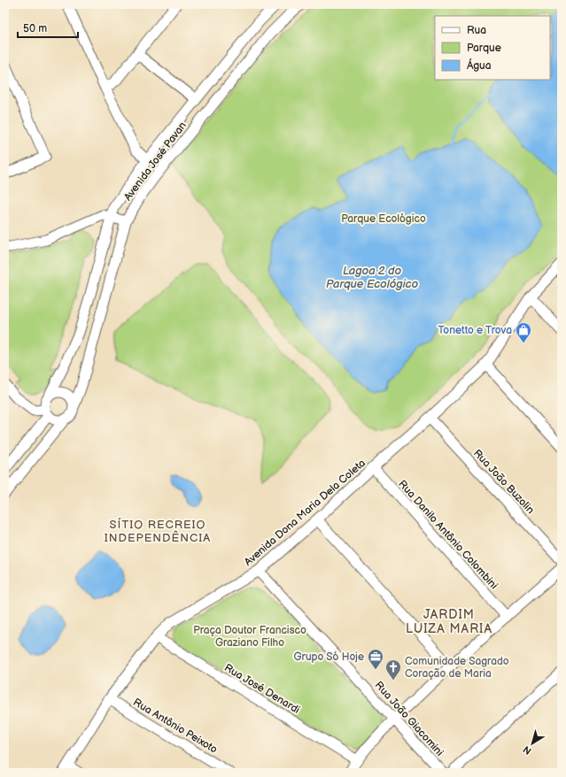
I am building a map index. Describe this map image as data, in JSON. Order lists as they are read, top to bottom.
{
  "streets": {
    "street": [
      "Avenida José Pavan",
      "Rua João Buzolin",
      "Avenida Dona Maria Dela Coleta",
      "Rua Danilo Antônio Colombini",
      "Rua José Denardi",
      "Rua João Giacomini",
      "Rua Antônio Peixoto"
    ]
  },
  "crossings": [
    ["Rua João Buzolin", "Avenida Dona Maria Dela Coleta"],
    ["Avenida Dona Maria Dela Coleta", "Rua Danilo Antônio Colombini"],
    ["Avenida Dona Maria Dela Coleta", "Rua José Denardi"],
    ["Avenida Dona Maria Dela Coleta", "Rua João Giacomini"],
    ["Avenida Dona Maria Dela Coleta", "Rua Antônio Peixoto"]
  ],
  "districts": ["SÍTIO RECREIO INDEPENDÊNCIA", "JARDIM LUIZA MARIA"],
  "water": ["Lagoa 2 do Parque Ecológico"],
  "parks": ["Parque Ecológico", "Praça Doutor Francisco Graziano Filho"],
  "places": {
    "shop": ["Tonetto e Trova"],
    "office": ["Grupo Só Hoje"],
    "church": ["Comunidade Sagrado Coração de Maria"]
  },
  "legend": ["Rua", "Parque", "Água"],
  "scale_bar": "50 m",
  "north": "bottom left"
}
